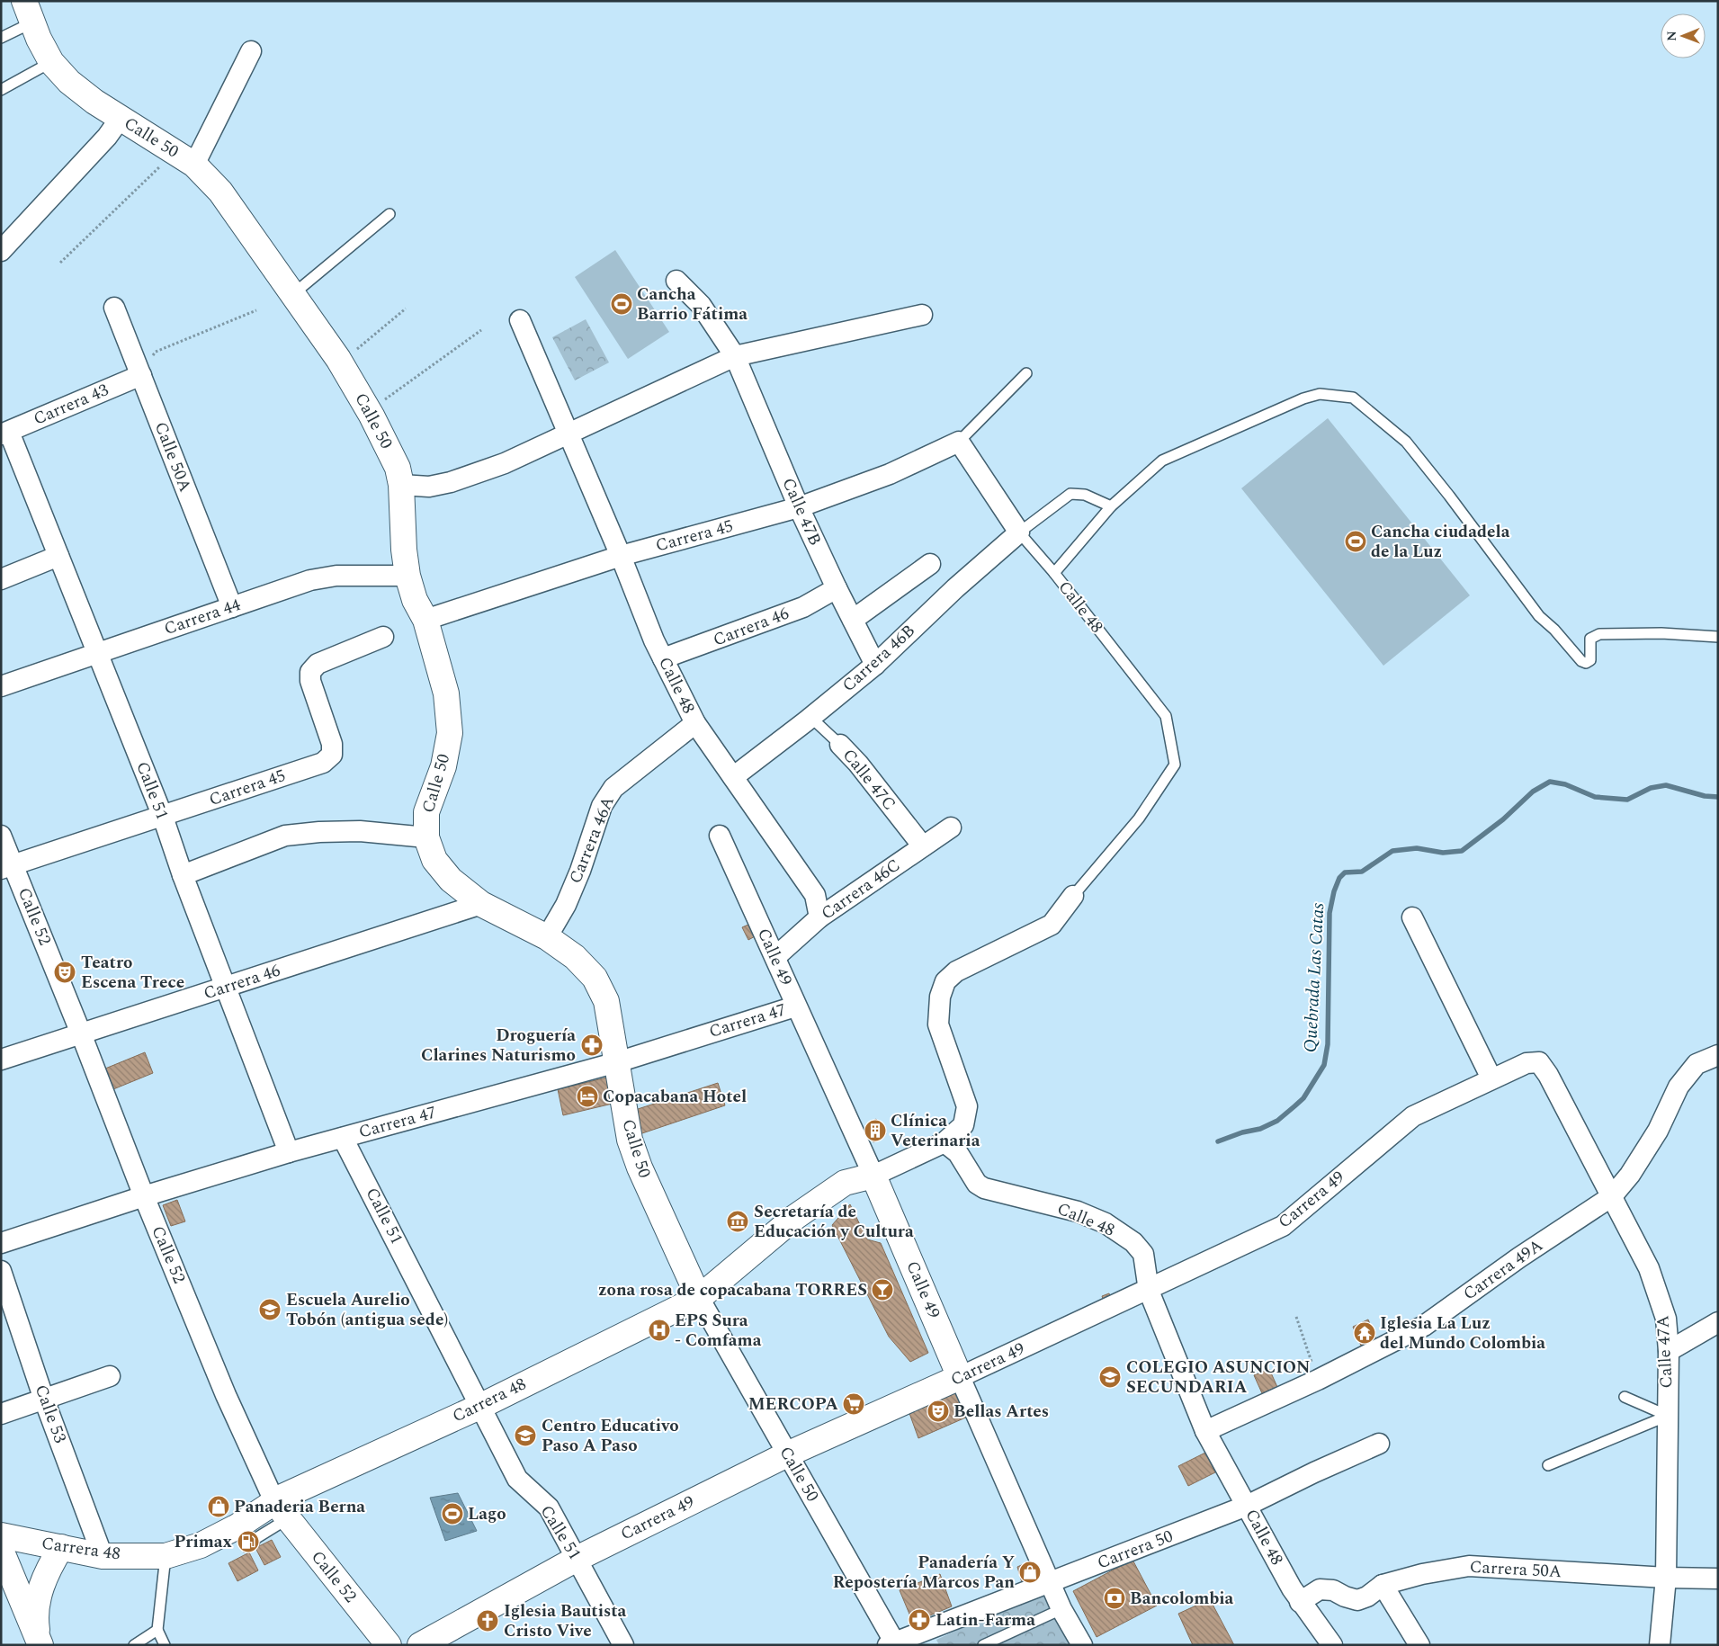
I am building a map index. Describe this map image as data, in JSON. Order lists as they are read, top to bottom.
{
  "streets": {
    "street": [
      "Calle 50",
      "Carrera 43",
      "Calle 50A",
      "Calle 47B",
      "Carrera 45",
      "Calle 48",
      "Carrera 44",
      "Carrera 46",
      "Carrera 46B",
      "Calle 47C",
      "Calle 51",
      "Carrera 46A",
      "Carrera 46C",
      "Calle 52",
      "Calle 49",
      "Carrera 47",
      "Carrera 49",
      "Carrera 49A",
      "Calle 47A",
      "Carrera 48",
      "Calle 53",
      "Carrera 50",
      "Carrera 50A"
    ]
  },
  "crossings": [
    ["Calle 50", "Carrera 45"],
    ["Calle 50", "Carrera 44"],
    ["Calle 50", "Carrera 46"],
    ["Calle 50", "Carrera 46A"],
    ["Calle 50", "Carrera 47"],
    ["Calle 50", "Carrera 49"],
    ["Calle 50", "Carrera 48"],
    ["Calle 50", "Carrera 50"],
    ["Carrera 43", "Calle 50A"],
    ["Carrera 43", "Calle 51"],
    ["Calle 50A", "Carrera 44"],
    ["Calle 47B", "Carrera 45"],
    ["Calle 47B", "Carrera 46"],
    ["Calle 47B", "Carrera 46B"],
    ["Carrera 45", "Calle 48"],
    ["Carrera 45", "Calle 51"],
    ["Carrera 45", "Calle 52"],
    ["Calle 48", "Carrera 46"],
    ["Calle 48", "Carrera 46B"],
    ["Calle 48", "Carrera 46A"],
    ["Calle 48", "Carrera 46C"],
    ["Calle 48", "Carrera 49"],
    ["Calle 48", "Carrera 49A"],
    ["Calle 48", "Carrera 48"],
    ["Calle 48", "Carrera 50"],
    ["Calle 48", "Carrera 50A"],
    ["Carrera 44", "Calle 51"],
    ["Carrera 46", "Calle 51"],
    ["Carrera 46", "Calle 52"],
    ["Carrera 46B", "Calle 47C"],
    ["Calle 47C", "Carrera 46C"],
    ["Calle 51", "Carrera 47"],
    ["Calle 51", "Carrera 49"],
    ["Calle 51", "Carrera 48"],
    ["Carrera 46C", "Calle 49"],
    ["Calle 52", "Carrera 47"],
    ["Calle 52", "Carrera 48"],
    ["Calle 49", "Carrera 47"],
    ["Calle 49", "Carrera 49"],
    ["Calle 49", "Carrera 48"],
    ["Calle 49", "Carrera 50"],
    ["Carrera 49", "Calle 47A"],
    ["Carrera 49A", "Calle 47A"],
    ["Calle 47A", "Carrera 50A"],
    ["Carrera 48", "Calle 53"]
  ],
  "water": ["Quebrada Las Catas"],
  "places": {
    "sports": ["Cancha Barrio Fátima", "Cancha ciudadela de la Luz", "Lago"],
    "theatre": ["Teatro Escena Trece", "Bellas Artes"],
    "pharmacy": ["Droguería Clarines Naturismo", "Latin-Farma"],
    "hotel": ["Copacabana Hotel"],
    "building": ["Clínica Veterinaria"],
    "museum": ["Secretaría de Educación y Cultura"],
    "bar": ["zona rosa de copacabana TORRES"],
    "school or university": ["Escuela Aurelio Tobón (antigua sede)", "COLEGIO ASUNCION SECUNDARIA", "Centro Educativo Paso A Paso"],
    "hospital": ["EPS Sura - Comfama"],
    "temple": ["Iglesia La Luz del Mundo Colombia"],
    "supermarket": ["MERCOPA"],
    "shop": ["Panaderia Berna", "Panadería Y Repostería Marcos Pan"],
    "fuel station": ["Primax"],
    "bank": ["Bancolombia"],
    "church": ["Iglesia Bautista Cristo Vive"]
  },
  "north": "left"
}
